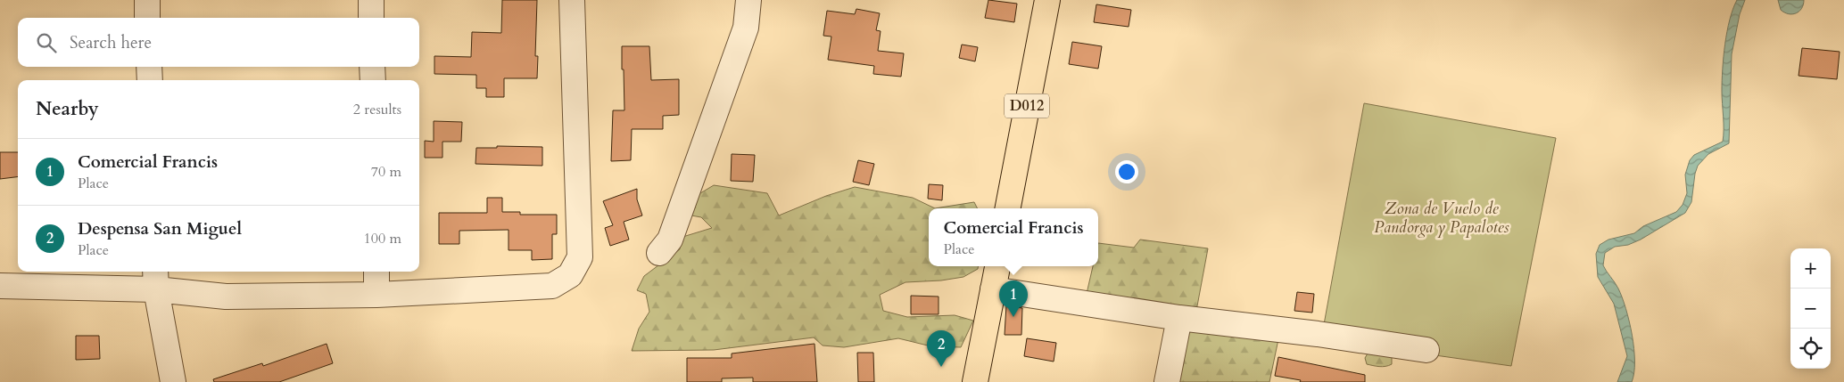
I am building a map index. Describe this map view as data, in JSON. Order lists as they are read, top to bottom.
{
  "streets": {
    "main road": ["D012"]
  },
  "parks": ["Zona de Vuelo de Pandorga y Papalotes"],
  "page": {
    "search": "Search here",
    "heading": ["Nearby", "2 results"],
    "list": [
      {
        "mark": "1",
        "name": "Comercial Francis",
        "note": "Place",
        "value": "70 m"
      },
      {
        "mark": "2",
        "name": "Despensa San Miguel",
        "note": "Place",
        "value": "100 m"
      }
    ],
    "popup": ["Comercial Francis", "Place"],
    "map_buttons": ["+", "−"],
    "pins": ["1", "2"]
  }
}
